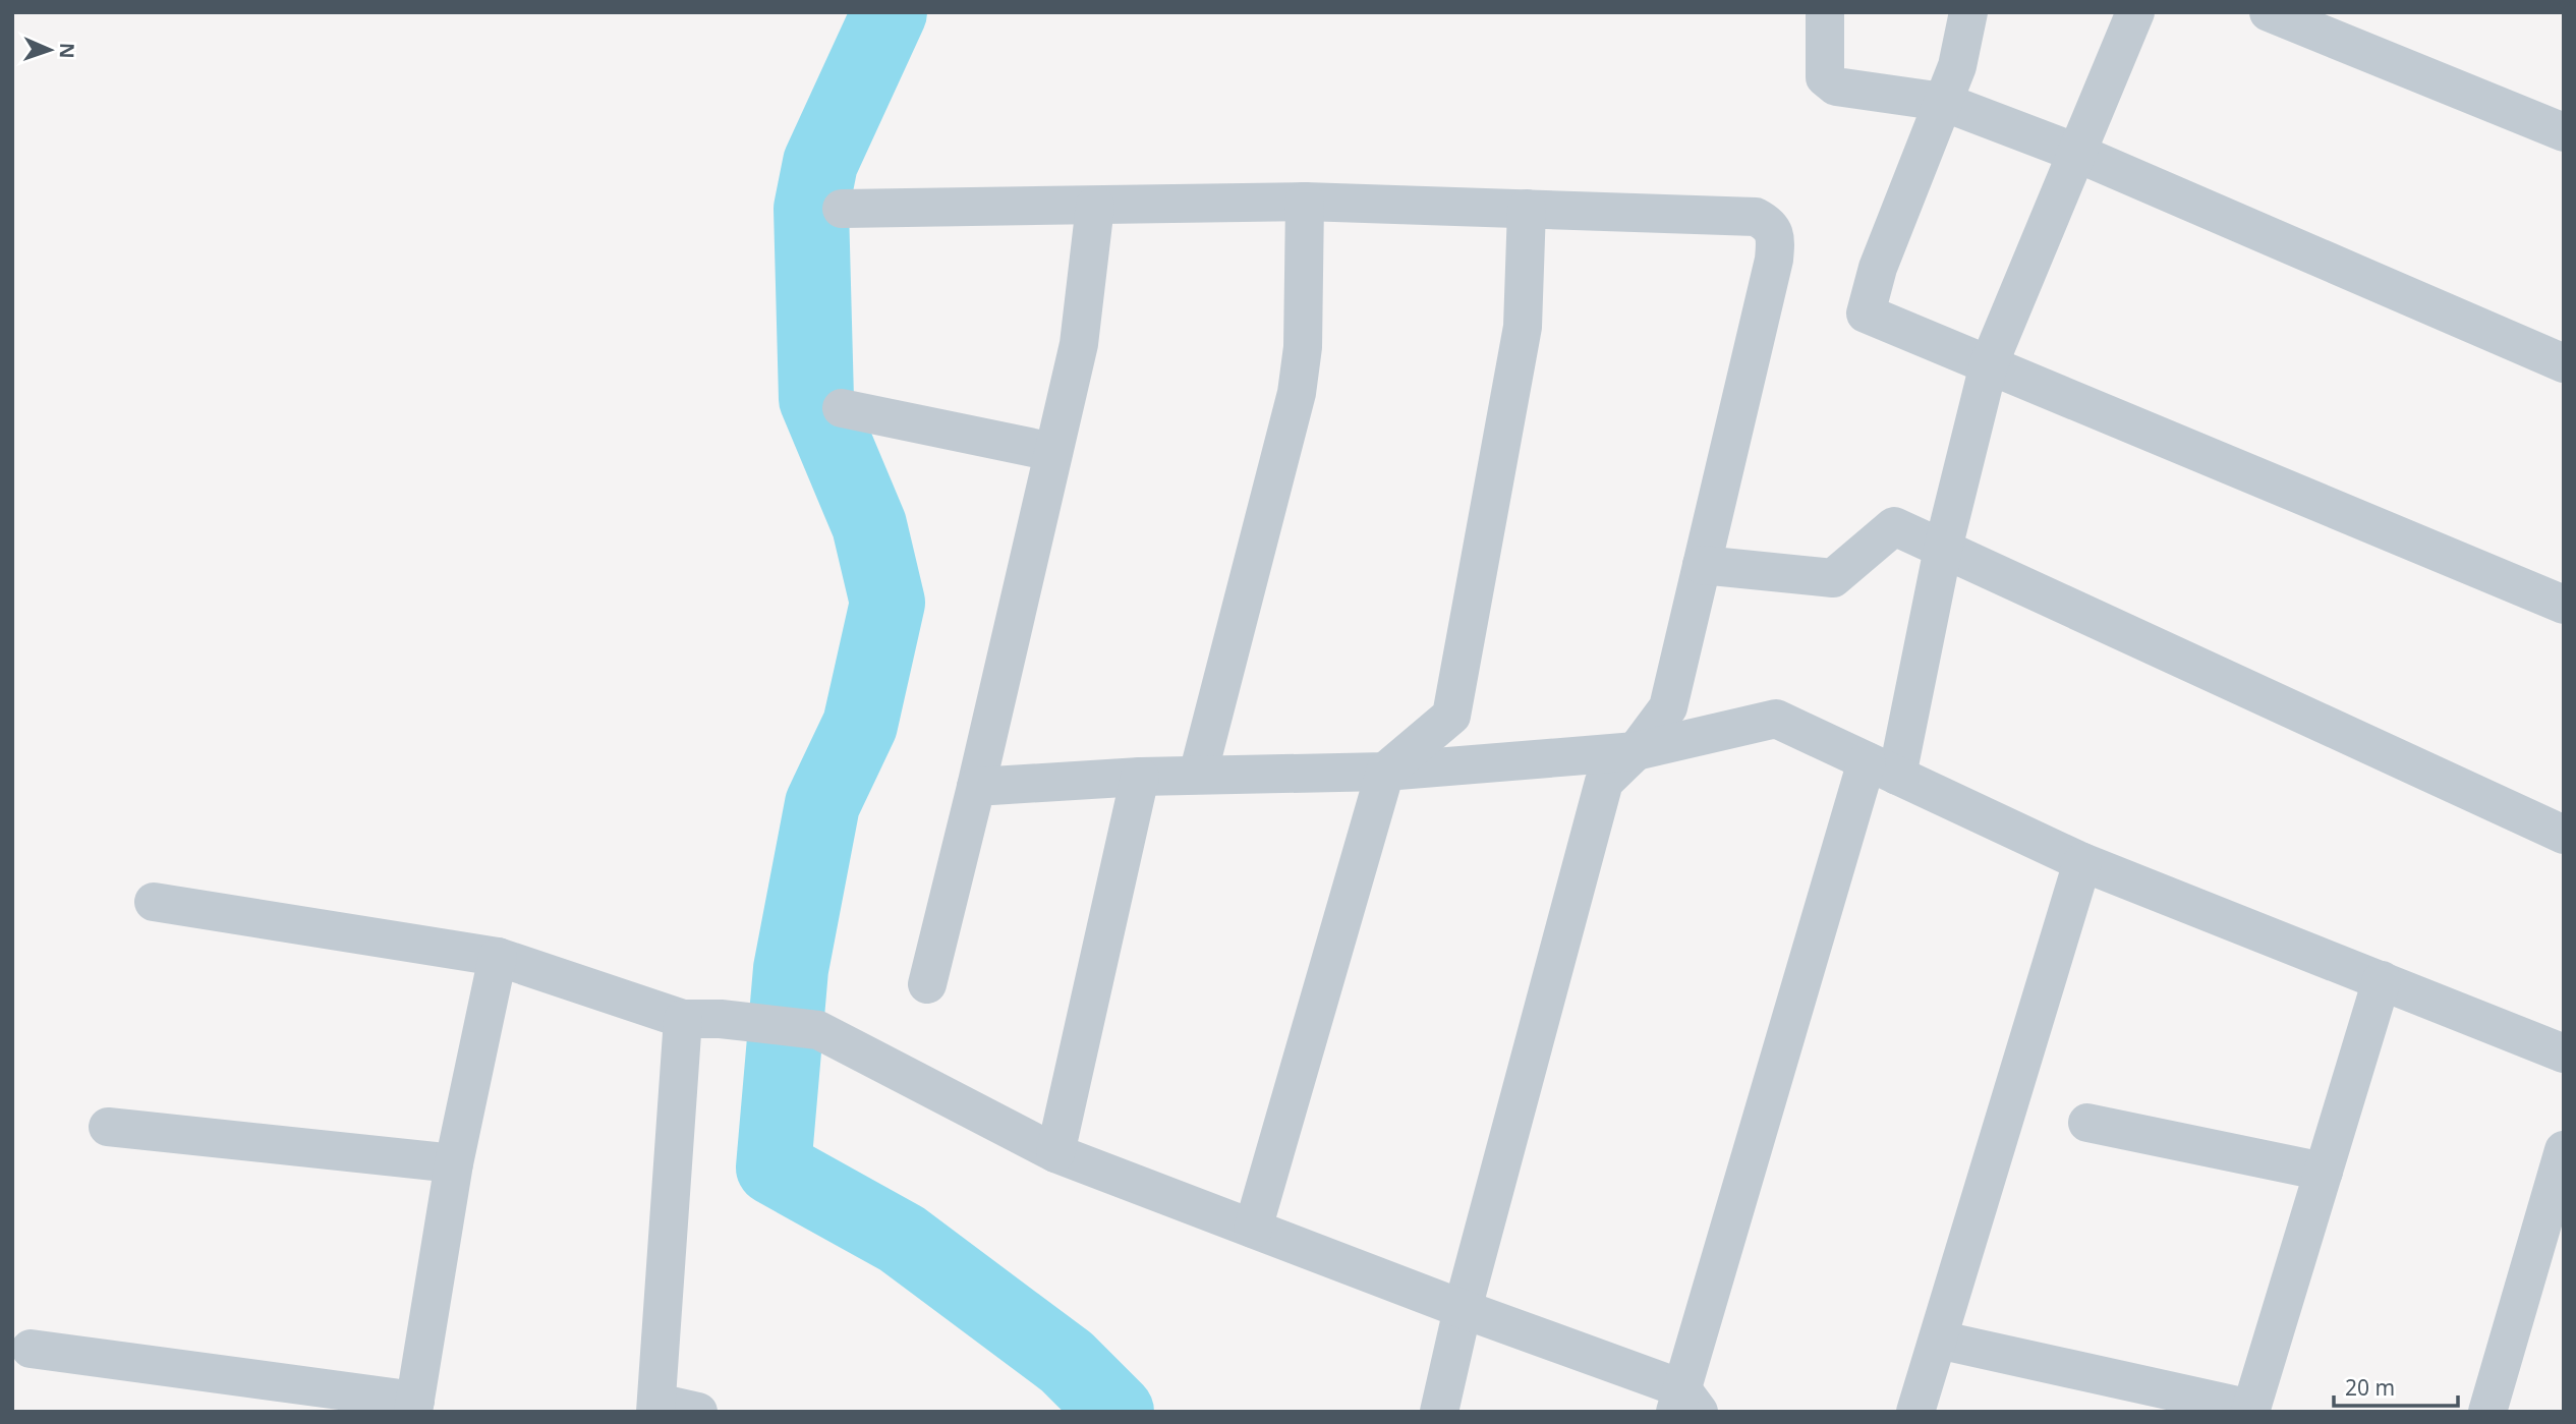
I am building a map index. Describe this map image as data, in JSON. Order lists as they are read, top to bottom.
{
  "scale_bar": "20 m",
  "north": "right"
}
